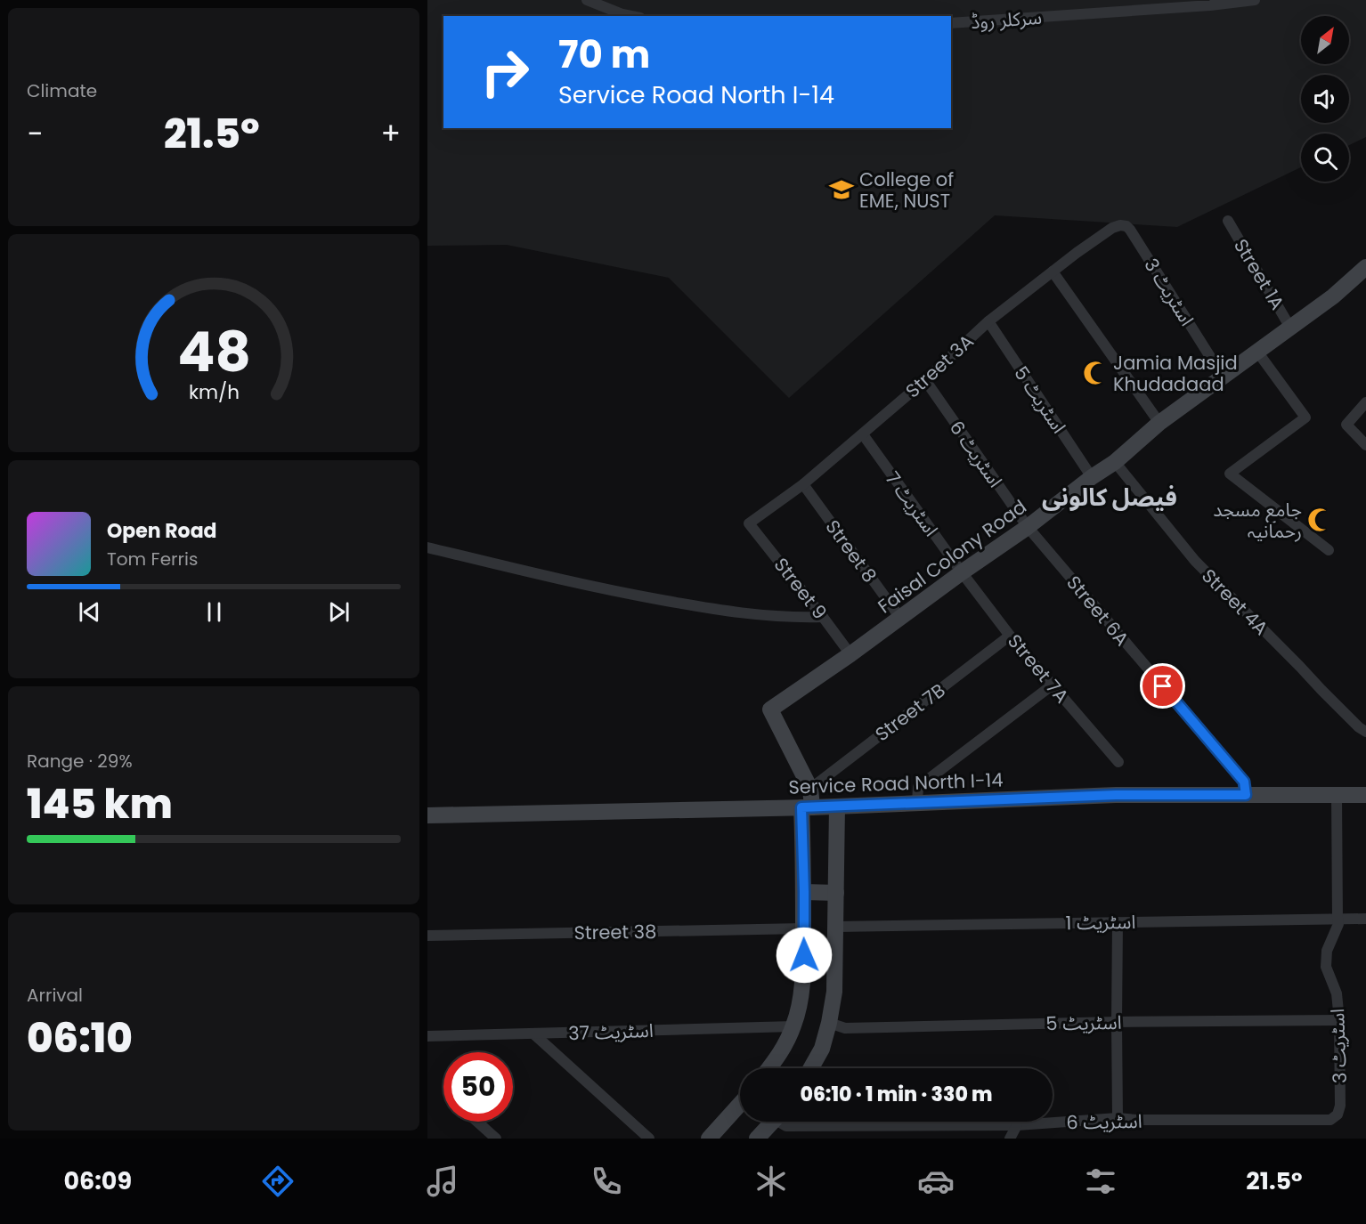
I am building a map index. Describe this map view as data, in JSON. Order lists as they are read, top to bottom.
{
  "streets": {
    "main road": ["Faisal Colony Road", "Service Road North I-14"],
    "street": [
      "سرکلر روڈ",
      "Street 1A",
      "اسٹریٹ 3",
      "Street 3A",
      "اسٹریٹ 5",
      "اسٹریٹ 6",
      "اسٹریٹ 7",
      "Street 8",
      "Street 9",
      "Street 4A",
      "Street 6A",
      "Street 7A",
      "Street 7B",
      "اسٹریٹ 1",
      "Street 38",
      "اسٹریٹ 37"
    ]
  },
  "crossings": [
    ["Street 1A", "Faisal Colony Road"],
    ["اسٹریٹ 3", "Street 3A"],
    ["اسٹریٹ 3", "اسٹریٹ 5"],
    ["اسٹریٹ 3", "اسٹریٹ 6"],
    ["اسٹریٹ 3", "Faisal Colony Road"],
    ["اسٹریٹ 3", "Service Road North I-14"],
    ["اسٹریٹ 3", "اسٹریٹ 1"],
    ["Street 3A", "اسٹریٹ 5"],
    ["Street 3A", "اسٹریٹ 6"],
    ["Street 3A", "اسٹریٹ 7"],
    ["Street 3A", "Street 8"],
    ["Street 3A", "Street 9"],
    ["اسٹریٹ 5", "Faisal Colony Road"],
    ["اسٹریٹ 6", "Faisal Colony Road"],
    ["اسٹریٹ 6", "Street 6A"],
    ["اسٹریٹ 7", "Faisal Colony Road"],
    ["اسٹریٹ 7", "Street 7A"],
    ["Street 8", "Faisal Colony Road"],
    ["Faisal Colony Road", "Street 9"],
    ["Faisal Colony Road", "Street 4A"],
    ["Faisal Colony Road", "Street 6A"],
    ["Faisal Colony Road", "Street 7A"],
    ["Faisal Colony Road", "Street 7B"],
    ["Faisal Colony Road", "Service Road North I-14"],
    ["Faisal Colony Road", "Street 38"],
    ["Faisal Colony Road", "اسٹریٹ 37"],
    ["Street 6A", "Service Road North I-14"],
    ["Street 7A", "Street 7B"]
  ],
  "districts": ["فیصل کالونی"],
  "places": {
    "school or university": ["College of EME, NUST"],
    "mosque": ["Jamia Masjid Khudadaad", "جامع مسجد رحمانیہ"]
  },
  "north": "top right",
  "page": {
    "tile": [
      "Climate",
      ["Range · 29%", "145 km"],
      ["Arrival", "06:10"]
    ],
    "turn": ["70 m", "Service Road North I-14"],
    "heat": ["−", "21.5°", "+"],
    "song": ["Open Road", "Tom Ferris"],
    "limit": "50",
    "trip": "06:10 · 1 min · 330 m",
    "tabs": ["06:09", "21.5°"],
    "gauge": ["48", "km/h"]
  }
}
